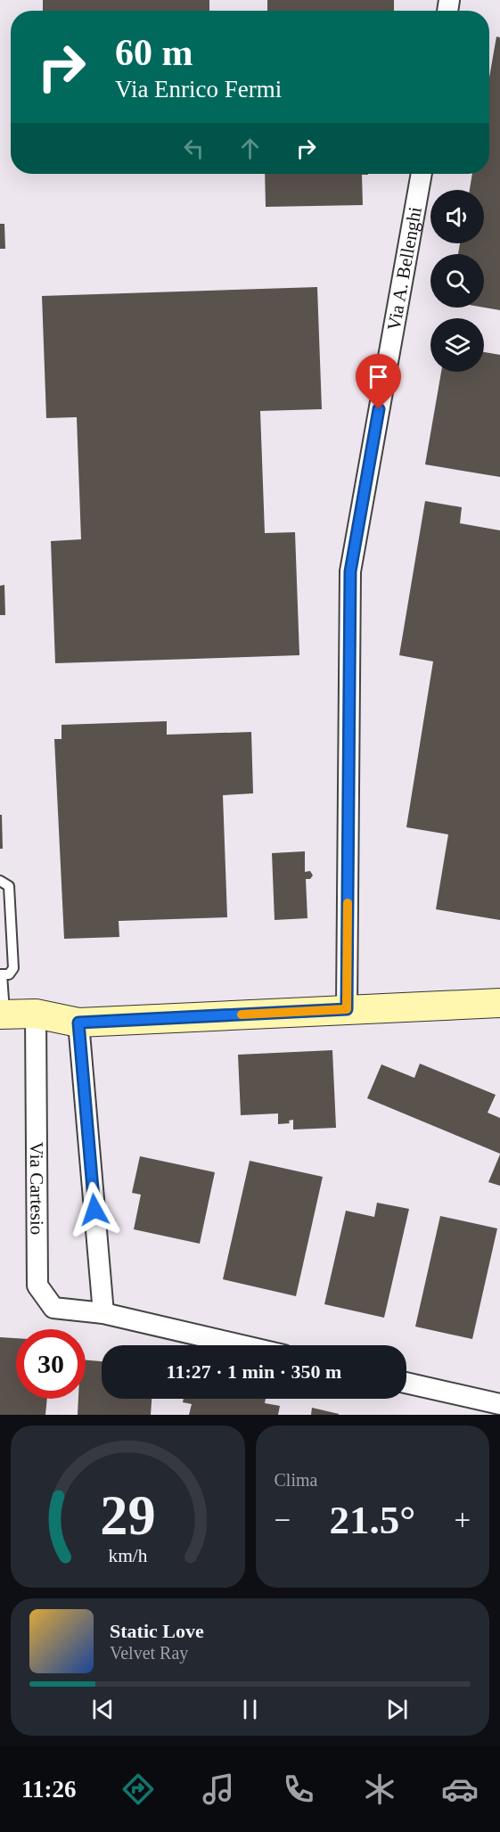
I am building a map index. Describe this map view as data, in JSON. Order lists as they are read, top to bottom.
{
  "streets": {
    "street": ["Via A. Bellenghi", "Via Cartesio"]
  },
  "page": {
    "turn": ["60 m", "Via Enrico Fermi"],
    "limit": "30",
    "trip": "11:27 · 1 min · 350 m",
    "tile": "Clima",
    "heat": ["−", "21.5°", "+"],
    "song": ["Static Love", "Velvet Ray"],
    "tabs": "11:26",
    "gauge": ["29", "km/h"]
  }
}
